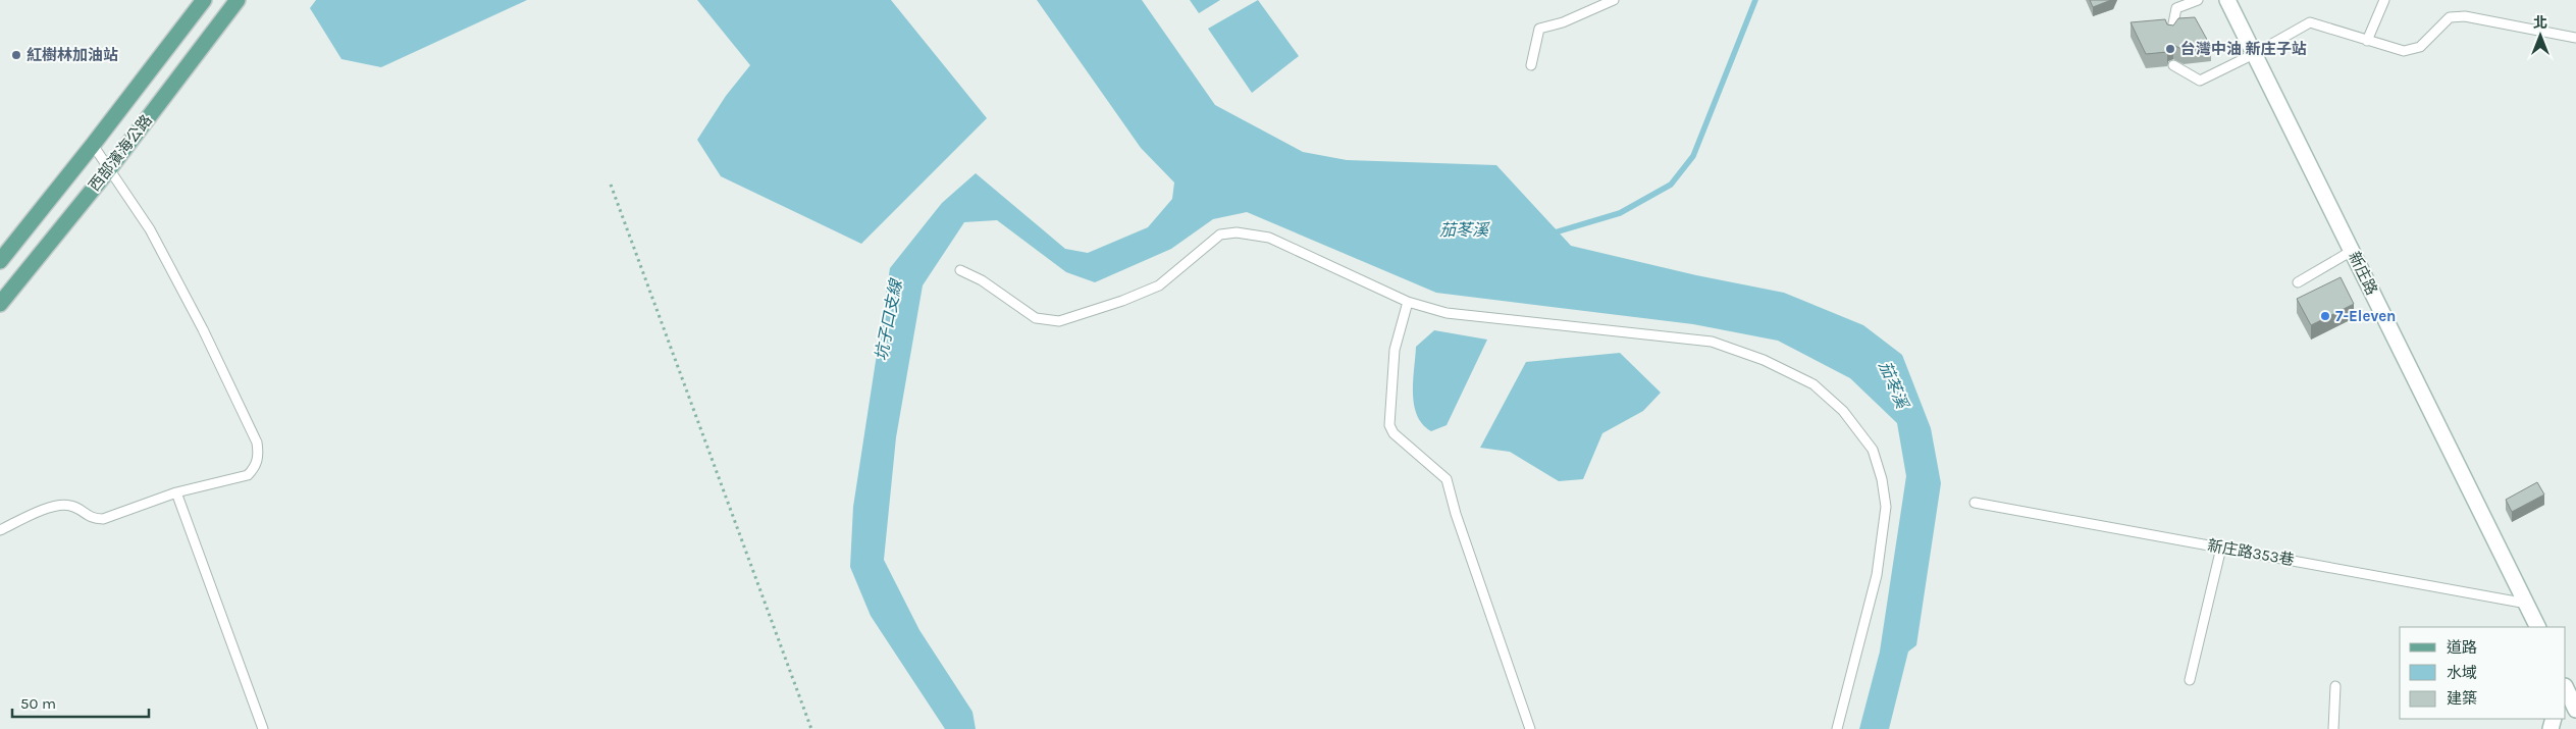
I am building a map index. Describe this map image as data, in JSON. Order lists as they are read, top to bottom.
{
  "streets": {
    "main road": ["西部濱海公路"],
    "street": ["新庄路"],
    "lane": ["新庄路353巷"]
  },
  "crossings": [
    ["新庄路", "新庄路353巷"]
  ],
  "water": ["茄苳溪", "坑子口支線"],
  "places": ["台灣中油 新庄子站", "紅樹林加油站", "7-Eleven"],
  "legend": ["道路", "水域", "建築"],
  "scale_bar": "50 m",
  "north": "top"
}
